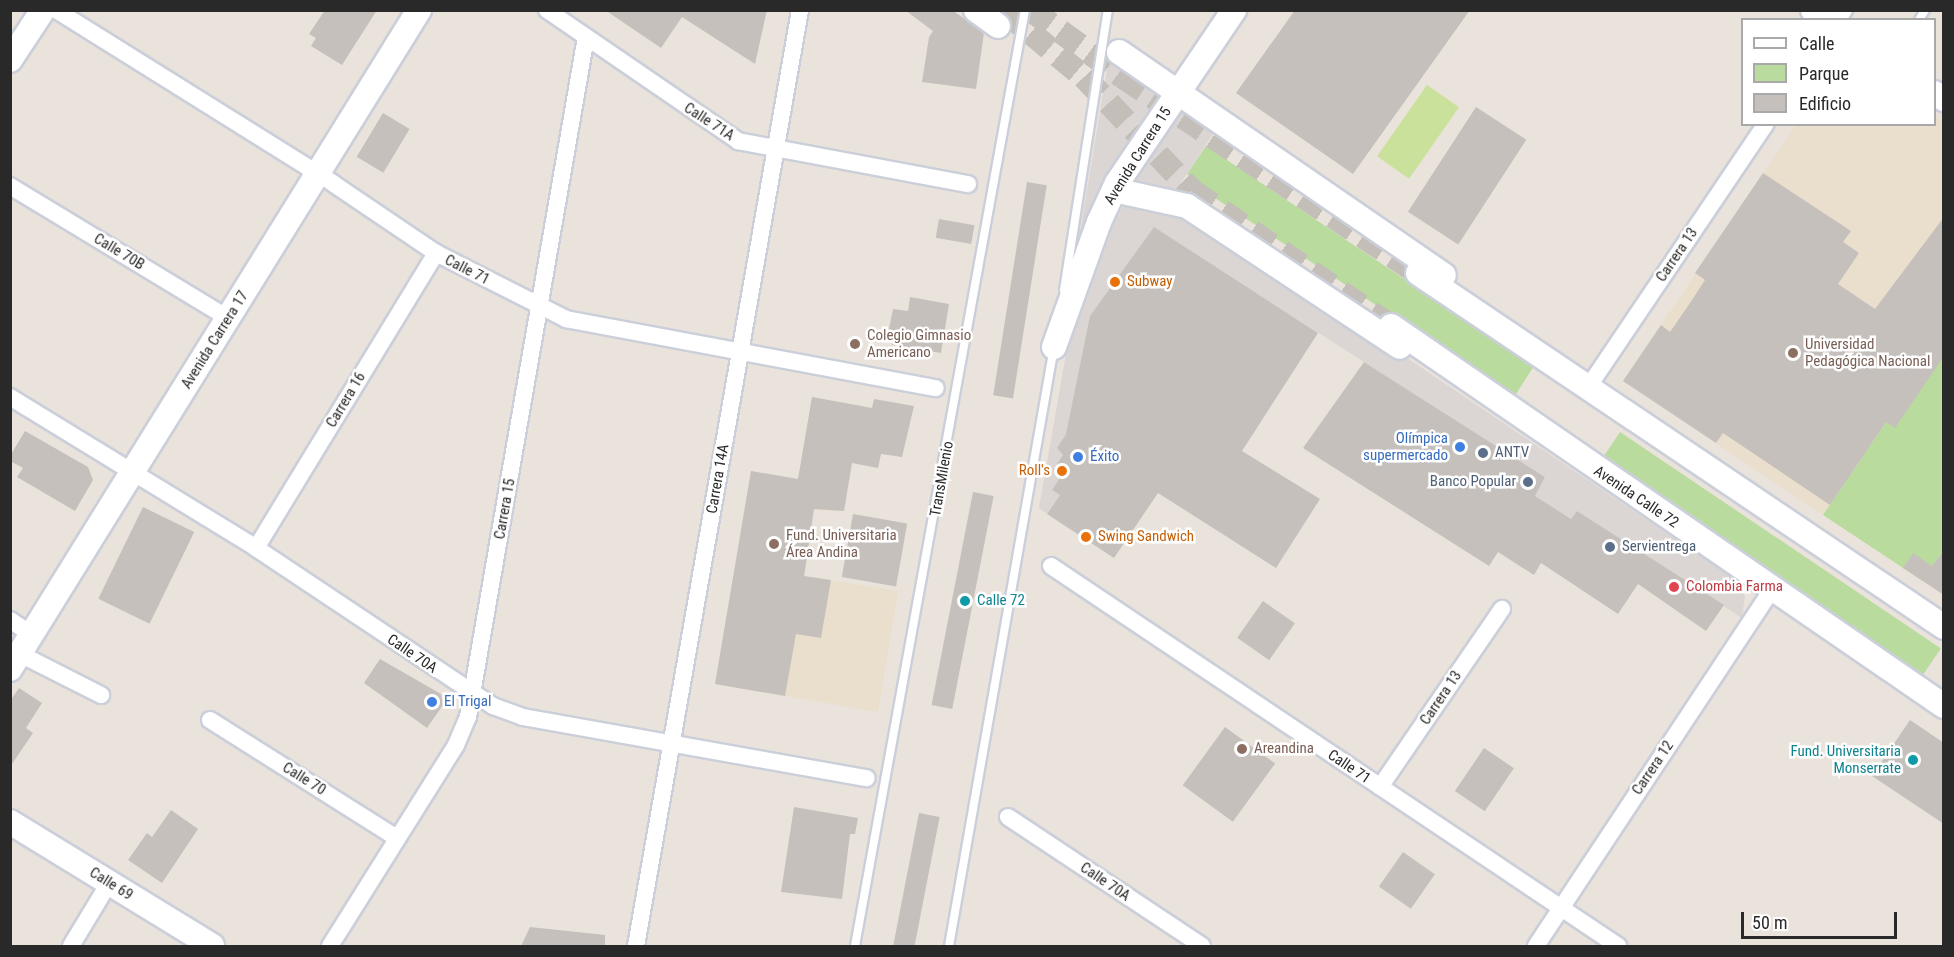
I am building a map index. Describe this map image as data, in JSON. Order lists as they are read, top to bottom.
{
  "streets": {
    "main road": [
      "Avenida Carrera 15",
      "Avenida Carrera 17",
      "Avenida Calle 72",
      "Calle 69"
    ],
    "street": [
      "Calle 71A",
      "Calle 70B",
      "Carrera 13",
      "Calle 71",
      "Carrera 16",
      "Carrera 14A",
      "Carrera 15",
      "Calle 70A",
      "Carrera 12",
      "Calle 70"
    ],
    "lane": ["TransMilenio"]
  },
  "crossings": [
    ["Calle 71A", "Carrera 14A"],
    ["Calle 71A", "Carrera 15"],
    ["Calle 70B", "Avenida Carrera 17"],
    ["Carrera 13", "Calle 71"],
    ["Calle 71", "Avenida Carrera 17"],
    ["Calle 71", "Carrera 16"],
    ["Calle 71", "Carrera 14A"],
    ["Calle 71", "Carrera 15"],
    ["Calle 71", "Carrera 12"],
    ["Avenida Carrera 17", "Calle 70A"],
    ["Carrera 16", "Calle 70A"],
    ["Carrera 14A", "Calle 70A"],
    ["Avenida Calle 72", "Carrera 12"],
    ["Carrera 15", "Calle 70A"],
    ["Carrera 15", "Calle 70"]
  ],
  "places": [
    "Subway",
    "Colegio Gimnasio Americano",
    "Universidad Pedagógica Nacional",
    "Olímpica supermercado",
    "ANTV",
    "Éxito",
    "Roll's",
    "Banco Popular",
    "Swing Sandwich",
    "Fund. Universitaria Área Andina",
    "Servientrega",
    "Colombia Farma",
    "Calle 72",
    "El Trigal",
    "Areandina",
    "Fund. Universitaria Monserrate"
  ],
  "legend": ["Calle", "Parque", "Edificio"],
  "scale_bar": "50 m"
}
